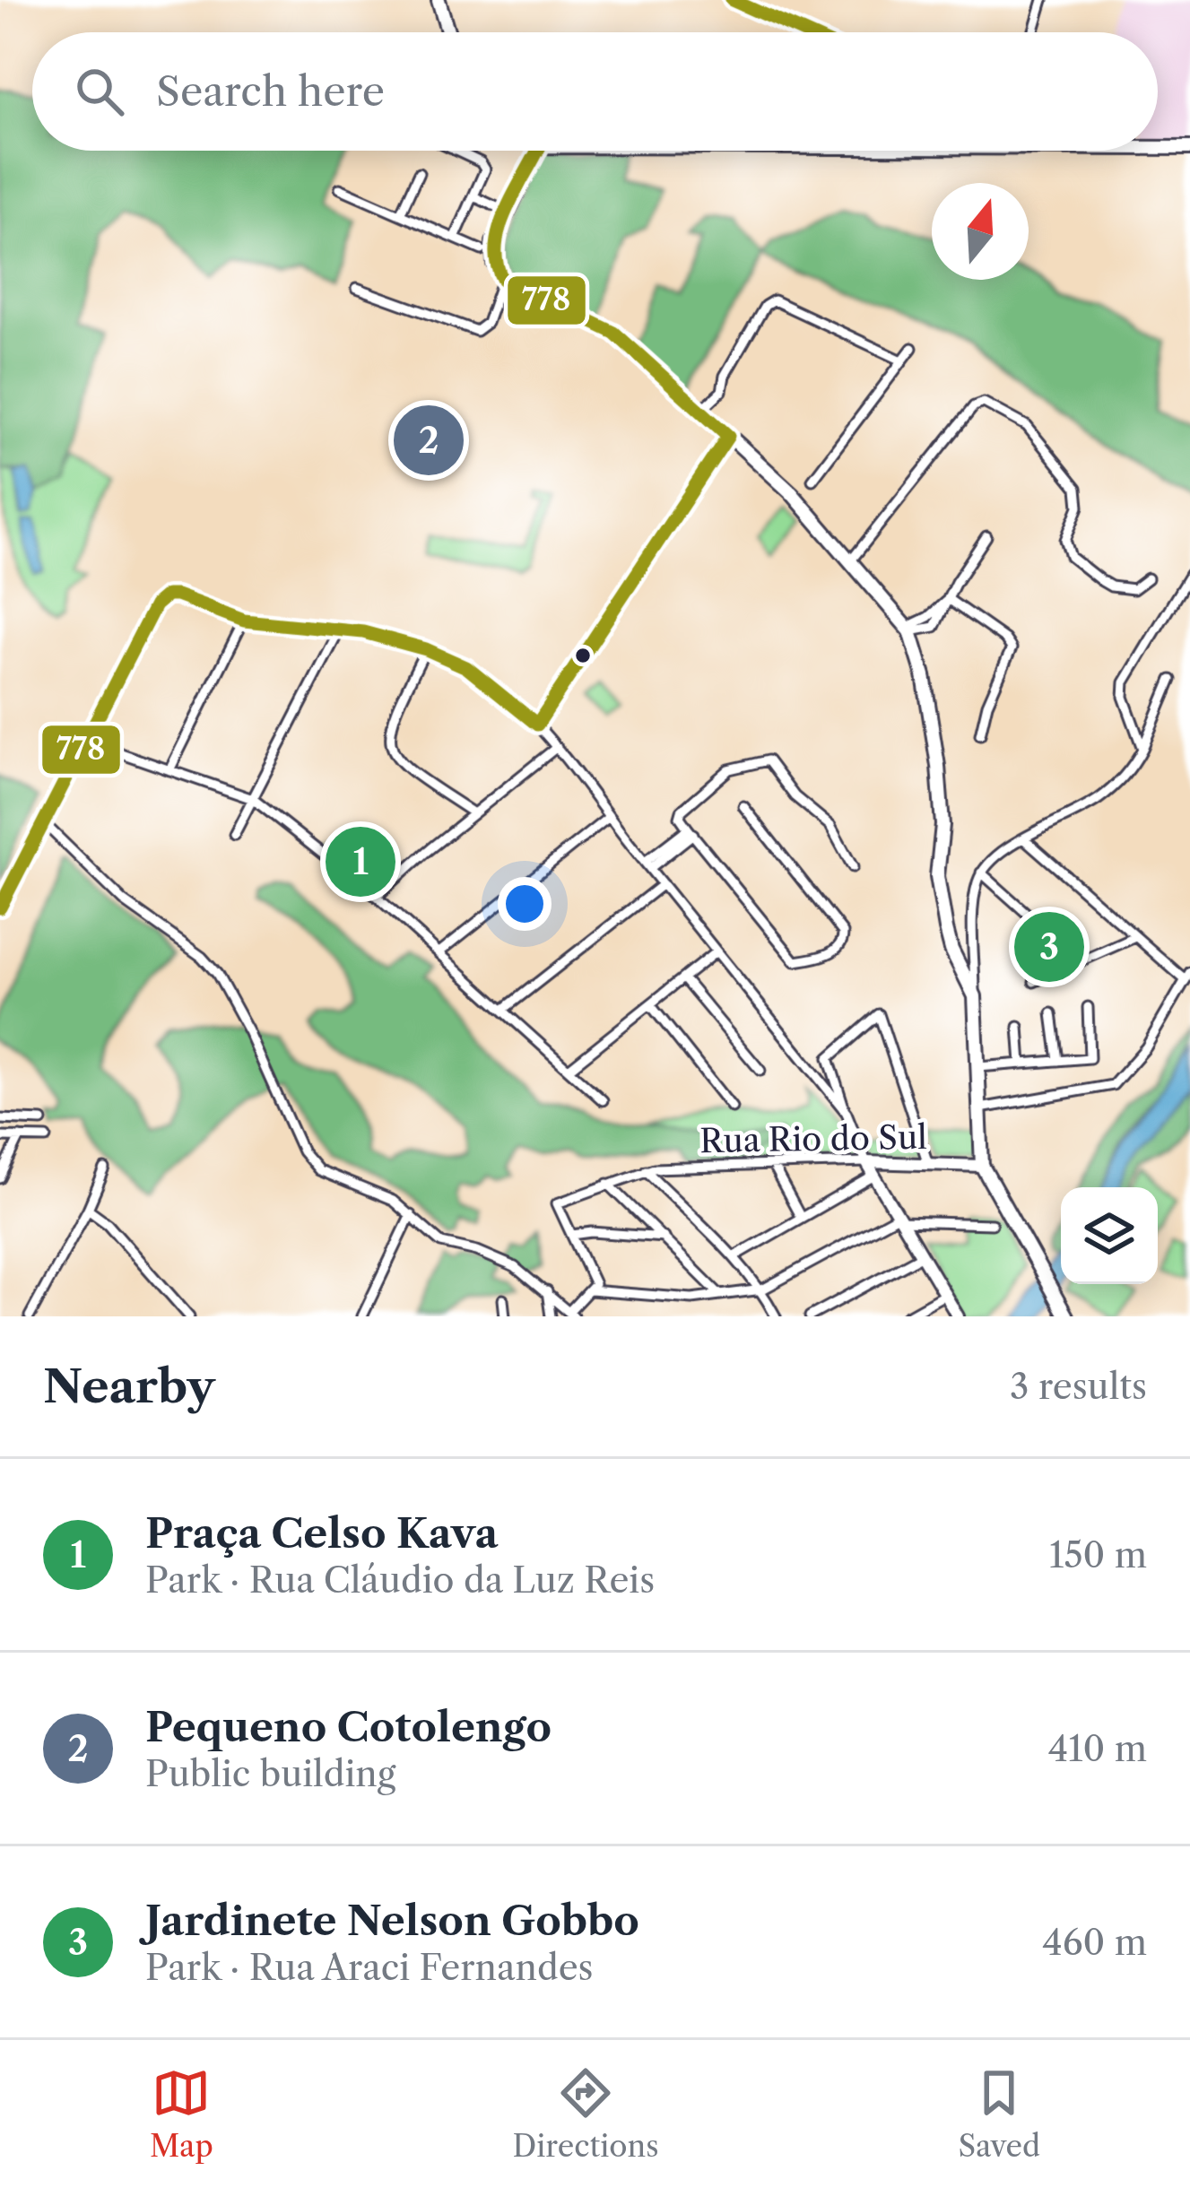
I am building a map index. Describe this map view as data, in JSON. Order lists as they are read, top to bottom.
{
  "streets": {
    "street": ["Rua Rio do Sul"]
  },
  "lines": ["transit line 778"],
  "north": "top",
  "page": {
    "search": "Search here",
    "pins": ["2", "1", "3"],
    "heading": ["Nearby", "3 results"],
    "list": [
      {
        "mark": "1",
        "name": "Praça Celso Kava",
        "note": "Park · Rua Cláudio da Luz Reis",
        "value": "150 m"
      },
      {
        "mark": "2",
        "name": "Pequeno Cotolengo",
        "note": "Public building",
        "value": "410 m"
      },
      {
        "mark": "3",
        "name": "Jardinete Nelson Gobbo",
        "note": "Park · Rua Araci Fernandes",
        "value": "460 m"
      }
    ],
    "nav": ["Map", "Directions", "Saved"]
  }
}
